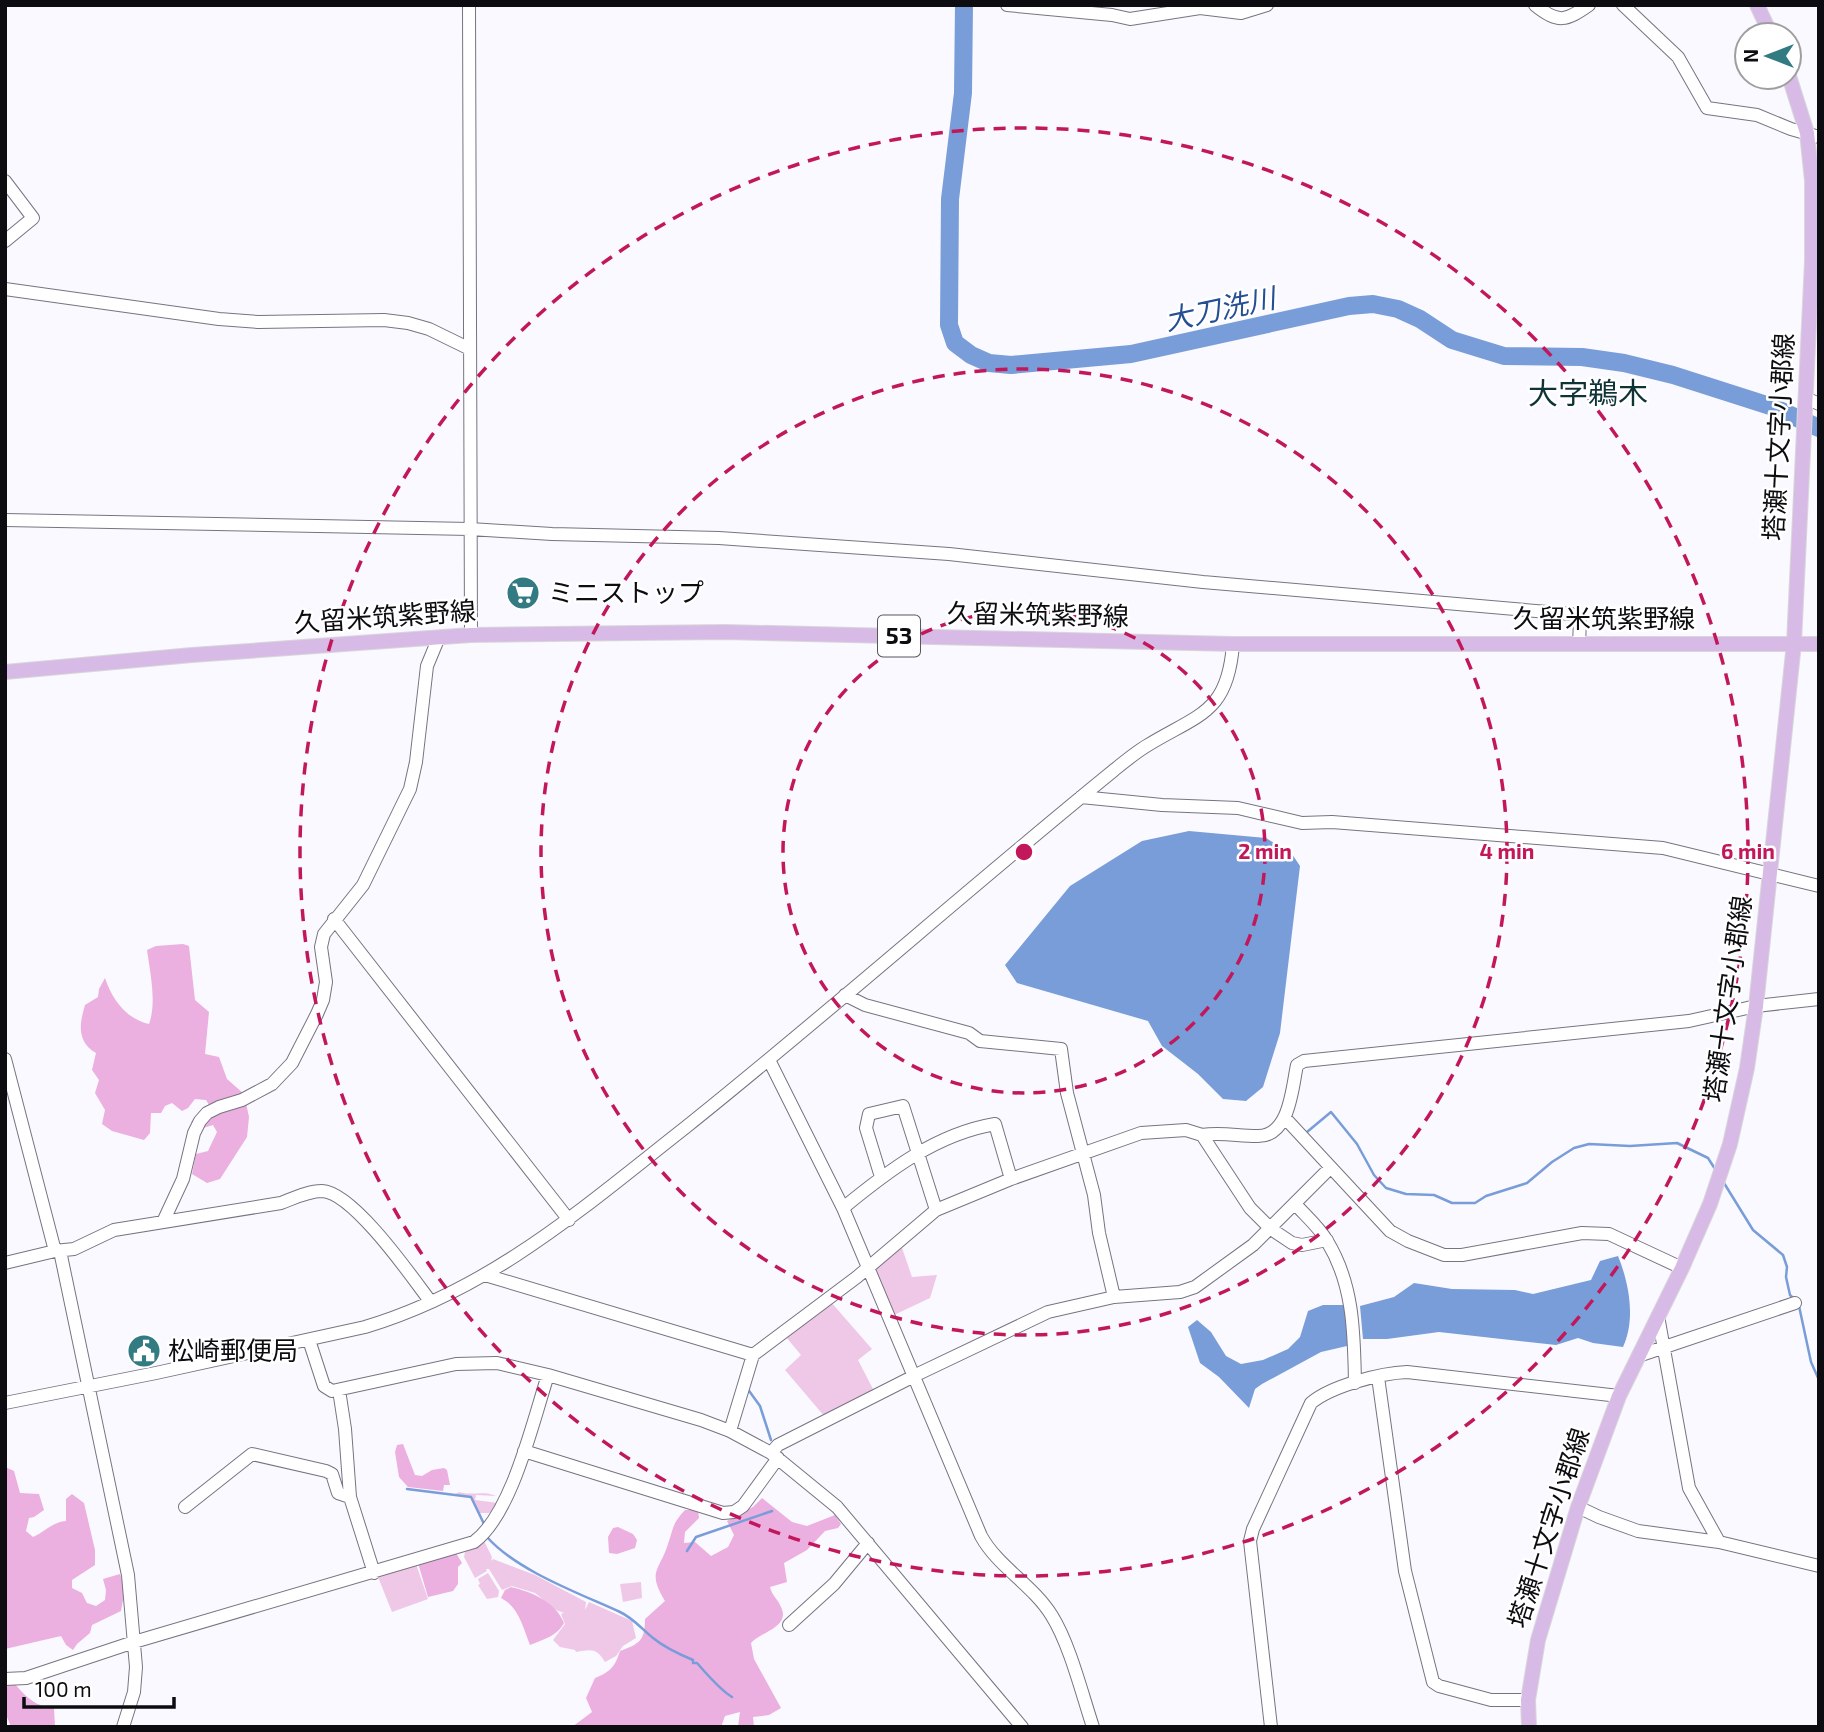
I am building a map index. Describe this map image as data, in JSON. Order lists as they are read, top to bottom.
{
  "streets": {
    "main road": ["塔瀬十文字小郡線", "久留米筑紫野線", "53"]
  },
  "crossings": [
    ["塔瀬十文字小郡線", "久留米筑紫野線"]
  ],
  "districts": ["大字鵜木"],
  "water": ["大刀洗川"],
  "places": {
    "supermarket": ["ミニストップ"],
    "public building": ["松崎郵便局"]
  },
  "scale_bar": "100 m",
  "north": "left",
  "rings": ["2 min", "4 min", "6 min"]
}
